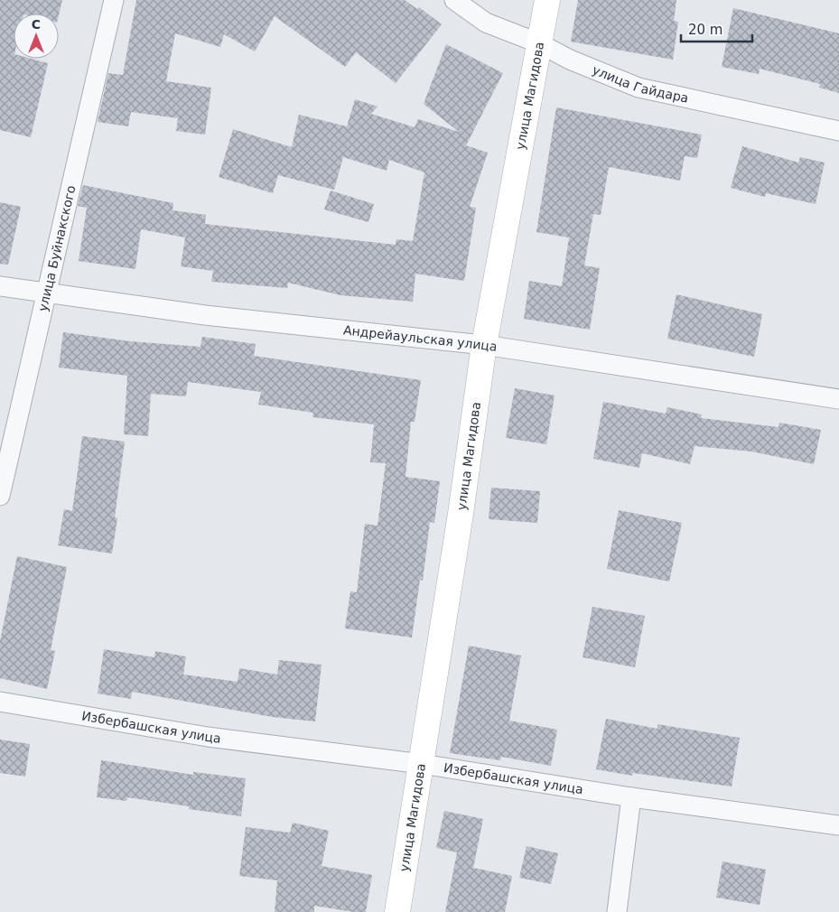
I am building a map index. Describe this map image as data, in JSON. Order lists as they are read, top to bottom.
{
  "streets": {
    "main road": ["улица Магидова"],
    "street": [
      "улица Гайдара",
      "улица Буйнакского",
      "Андрейаульская улица",
      "Избербашская улица"
    ]
  },
  "crossings": [
    ["улица Гайдара", "улица Магидова"],
    ["улица Магидова", "Андрейаульская улица"],
    ["улица Магидова", "Избербашская улица"],
    ["улица Буйнакского", "Андрейаульская улица"]
  ],
  "scale_bar": "20 m",
  "north": "top"
}
